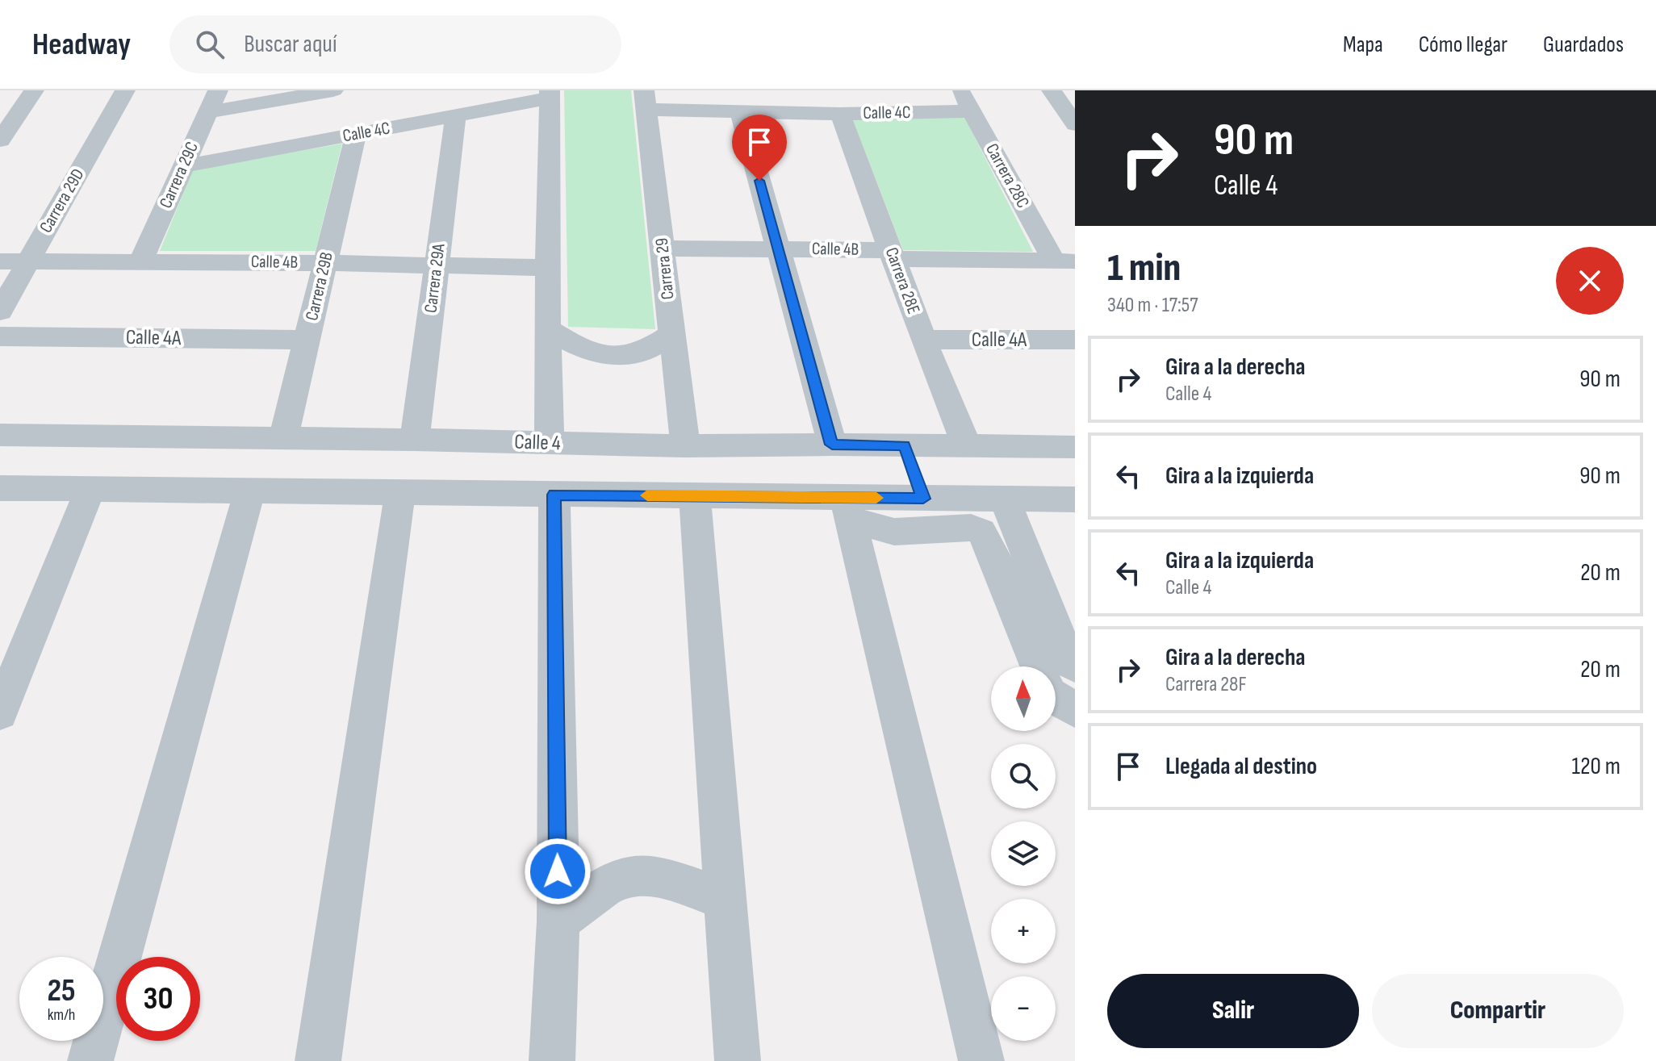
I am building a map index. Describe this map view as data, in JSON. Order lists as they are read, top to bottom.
{
  "streets": {
    "street": [
      "Calle 4C",
      "Carrera 29C",
      "Carrera 28C",
      "Carrera 29D",
      "Calle 4B",
      "Carrera 29",
      "Carrera 29A",
      "Carrera 28E",
      "Carrera 29B",
      "Calle 4A",
      "Calle 4"
    ]
  },
  "crossings": [
    ["Calle 4C", "Carrera 29C"],
    ["Calle 4C", "Carrera 28C"],
    ["Calle 4C", "Carrera 29"],
    ["Calle 4C", "Carrera 29A"],
    ["Calle 4C", "Carrera 28E"],
    ["Calle 4C", "Carrera 29B"],
    ["Carrera 29C", "Calle 4B"],
    ["Carrera 28C", "Calle 4B"],
    ["Carrera 29D", "Calle 4B"],
    ["Calle 4B", "Carrera 29"],
    ["Calle 4B", "Carrera 29A"],
    ["Calle 4B", "Carrera 28E"],
    ["Calle 4B", "Carrera 29B"],
    ["Carrera 29", "Calle 4"],
    ["Carrera 29A", "Calle 4"],
    ["Carrera 28E", "Calle 4A"],
    ["Carrera 28E", "Calle 4"],
    ["Carrera 29B", "Calle 4A"],
    ["Carrera 29B", "Calle 4"]
  ],
  "north": "top",
  "page": {
    "header": "Headway",
    "search": "Buscar aquí",
    "nav": ["Mapa", "Cómo llegar", "Guardados"],
    "turn": ["90 m", "Calle 4"],
    "heading": ["1 min", "340 m · 17:57"],
    "list": [
      {
        "name": "Gira a la derecha",
        "note": "Calle 4",
        "value": "90 m"
      },
      {
        "name": "Gira a la izquierda",
        "value": "90 m"
      },
      {
        "name": "Gira a la izquierda",
        "note": "Calle 4",
        "value": "20 m"
      },
      {
        "name": "Gira a la derecha",
        "note": "Carrera 28F",
        "value": "20 m"
      },
      {
        "name": "Llegada al destino",
        "value": "120 m"
      }
    ],
    "map_buttons": ["+", "−"],
    "speed": "25 km/h",
    "limit": "30",
    "buttons": ["Salir", "Compartir"]
  }
}
